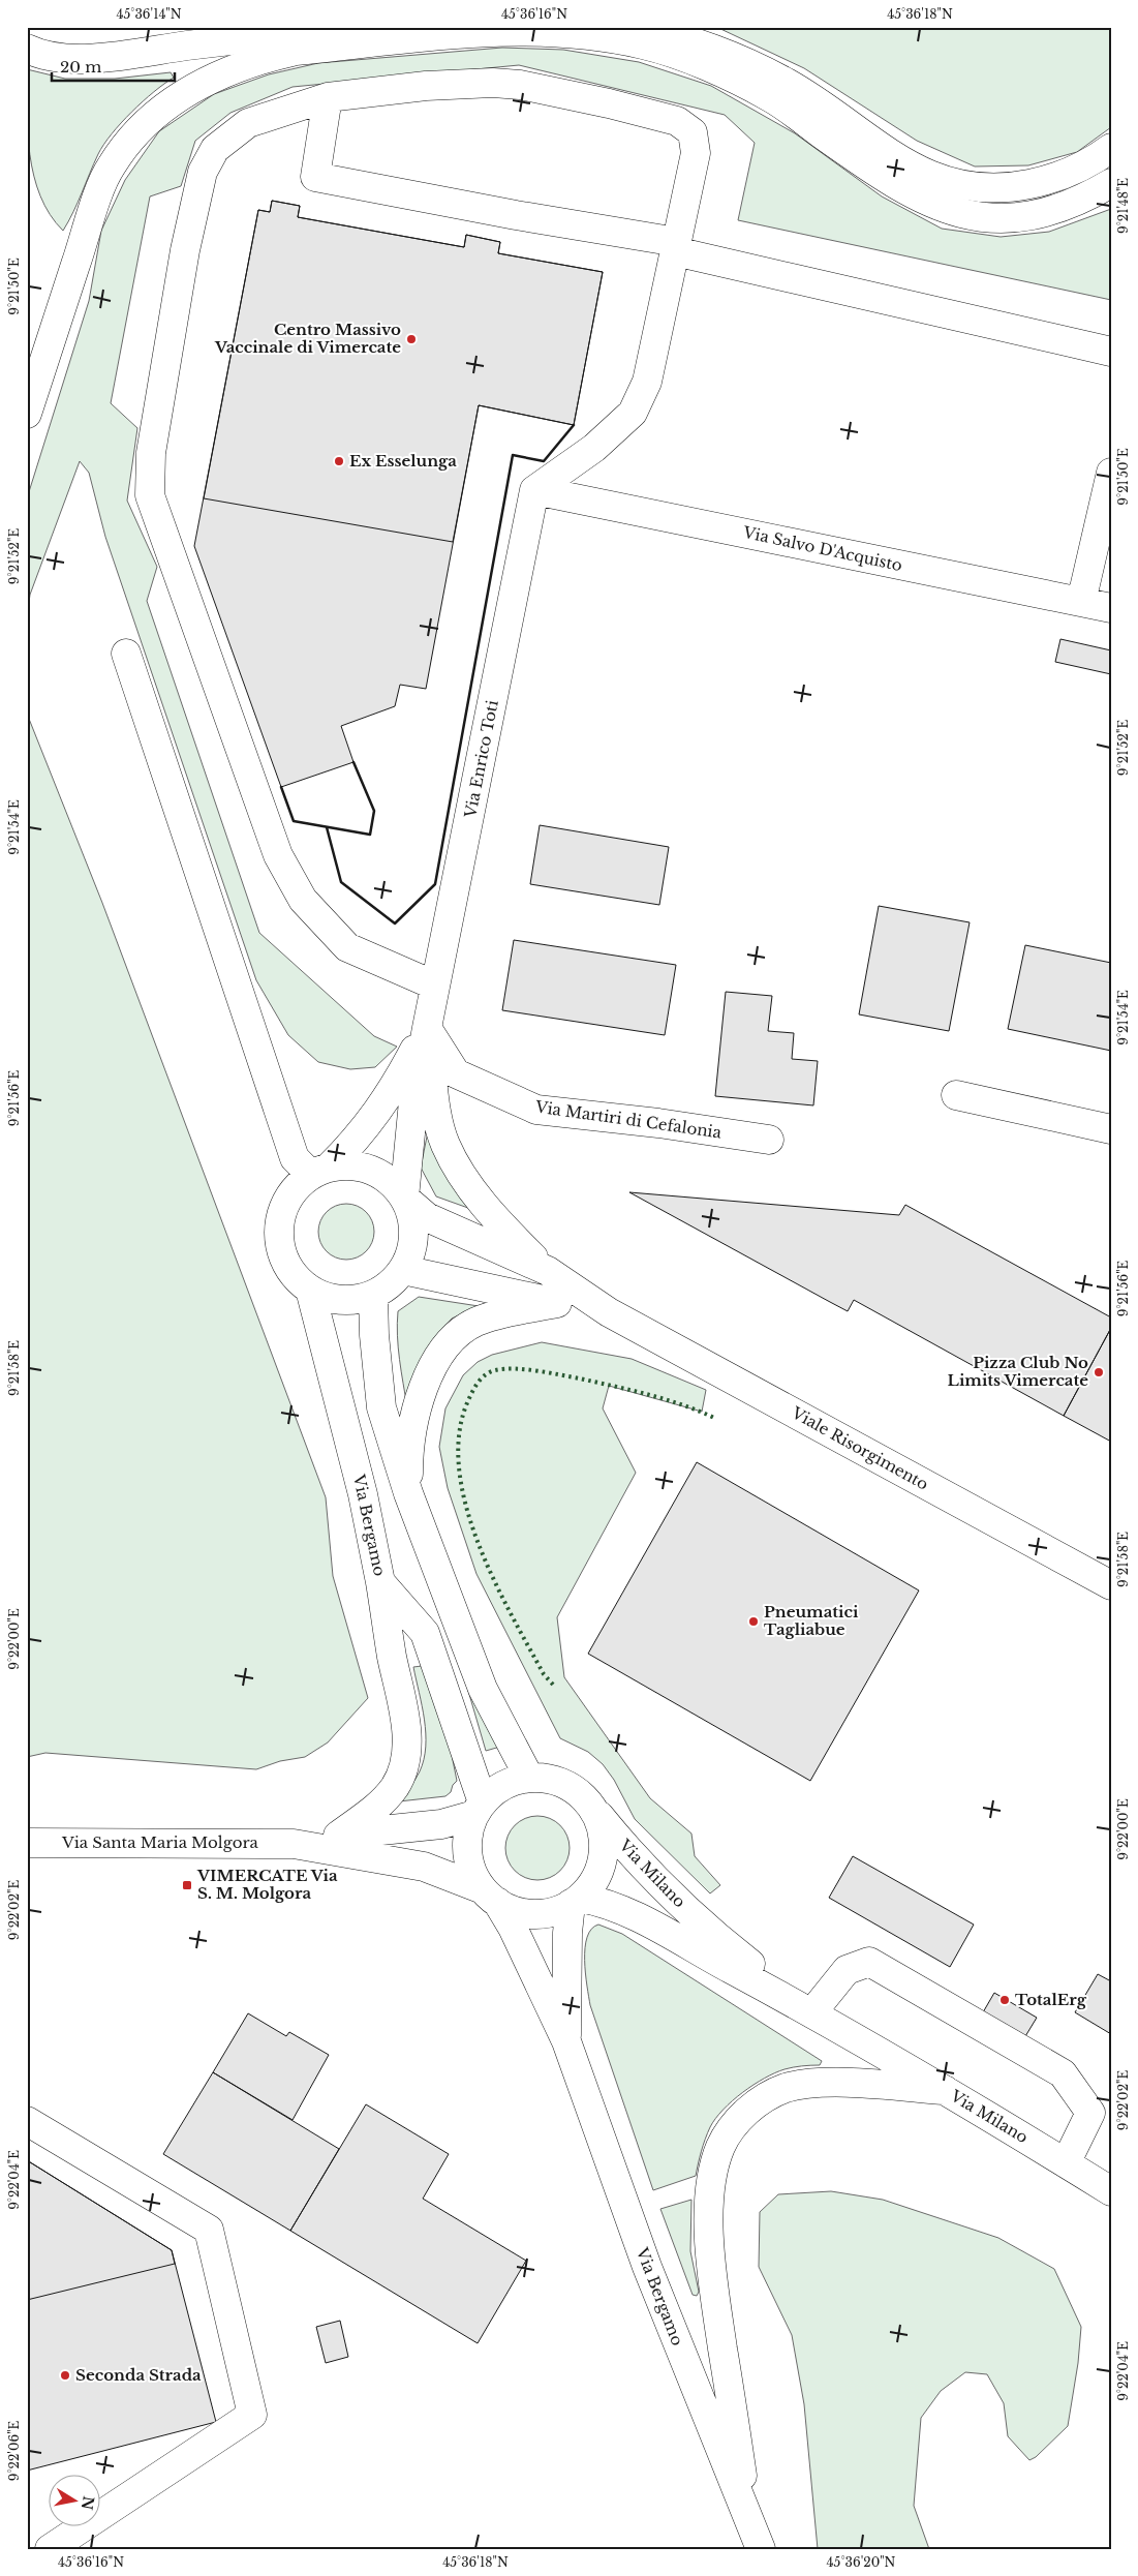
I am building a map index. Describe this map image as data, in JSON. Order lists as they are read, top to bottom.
{
  "streets": {
    "main road": [
      "Via Salvo D'Acquisto",
      "Via Enrico Toti",
      "Via Martiri di Cefalonia",
      "Viale Risorgimento",
      "Via Bergamo",
      "Via Santa Maria Molgora",
      "Via Milano"
    ]
  },
  "crossings": [
    ["Via Salvo D'Acquisto", "Via Enrico Toti"],
    ["Via Enrico Toti", "Via Martiri di Cefalonia"],
    ["Via Enrico Toti", "Viale Risorgimento"],
    ["Via Enrico Toti", "Via Bergamo"],
    ["Via Martiri di Cefalonia", "Viale Risorgimento"],
    ["Viale Risorgimento", "Via Bergamo"],
    ["Via Bergamo", "Via Santa Maria Molgora"],
    ["Via Bergamo", "Via Milano"],
    ["Via Santa Maria Molgora", "Via Milano"]
  ],
  "places": {
    "other": [
      "Centro Massivo Vaccinale di Vimercate",
      "Ex Esselunga",
      "Pizza Club No Limits Vimercate",
      "Pneumatici Tagliabue",
      "TotalErg",
      "Seconda Strada"
    ],
    "transit": ["VIMERCATE Via S. M. Molgora"]
  },
  "scale_bar": "20 m",
  "north": "right",
  "coordinates": [
    "45°36'14\"N",
    "45°36'16\"N",
    "45°36'18\"N",
    "9°21'48\"E",
    "9°21'50\"E",
    "9°21'52\"E",
    "9°21'54\"E",
    "9°21'56\"E",
    "9°21'58\"E",
    "9°22'00\"E",
    "9°22'02\"E",
    "9°22'04\"E",
    "9°22'06\"E",
    "45°36'20\"N"
  ]
}
